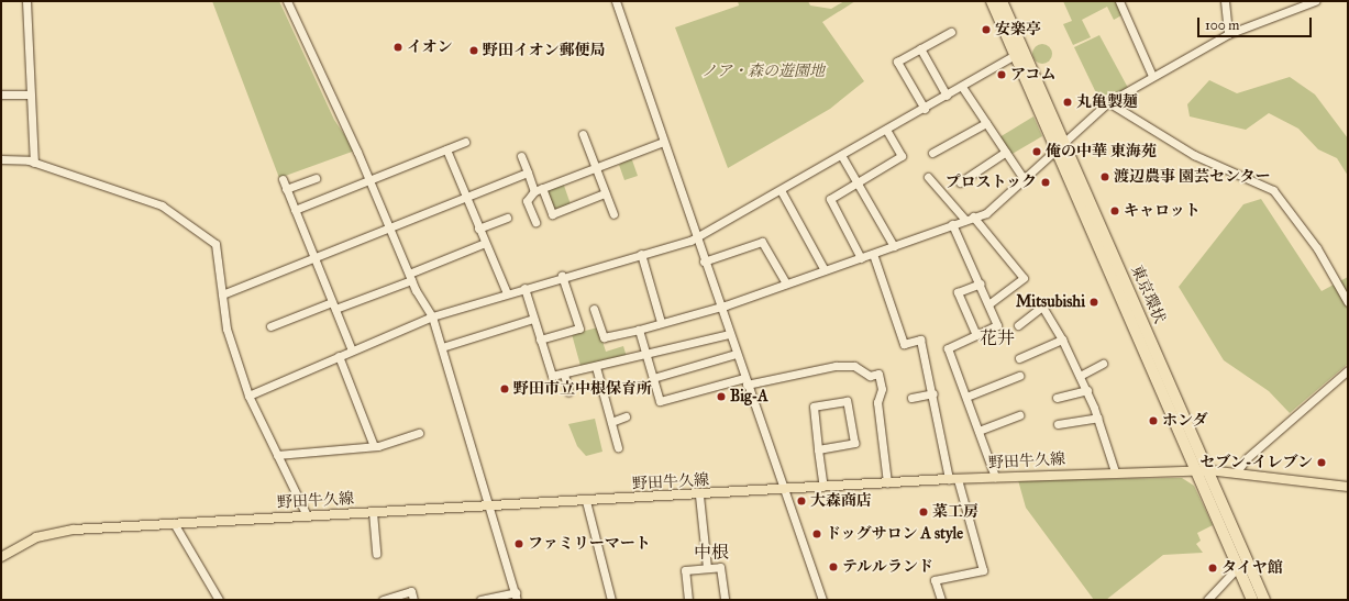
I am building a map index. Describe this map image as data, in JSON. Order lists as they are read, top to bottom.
{
  "streets": {
    "highway": ["東京環状"],
    "main road": ["野田牛久線"]
  },
  "crossings": [
    ["東京環状", "野田牛久線"]
  ],
  "districts": ["花井", "中根"],
  "parks": ["ノア・森の遊園地"],
  "places": [
    "安楽亭",
    "イオン",
    "野田イオン郵便局",
    "アコム",
    "丸亀製麺",
    "俺の中華 東海苑",
    "渡辺農事 園芸センター",
    "プロストック",
    "キャロット",
    "Mitsubishi",
    "野田市立中根保育所",
    "Big-A",
    "ホンダ",
    "セブン-イレブン",
    "大森商店",
    "菜工房",
    "ドッグサロン A style",
    "ファミリーマート",
    "テルルランド",
    "タイヤ館"
  ],
  "scale_bar": "100 m"
}
